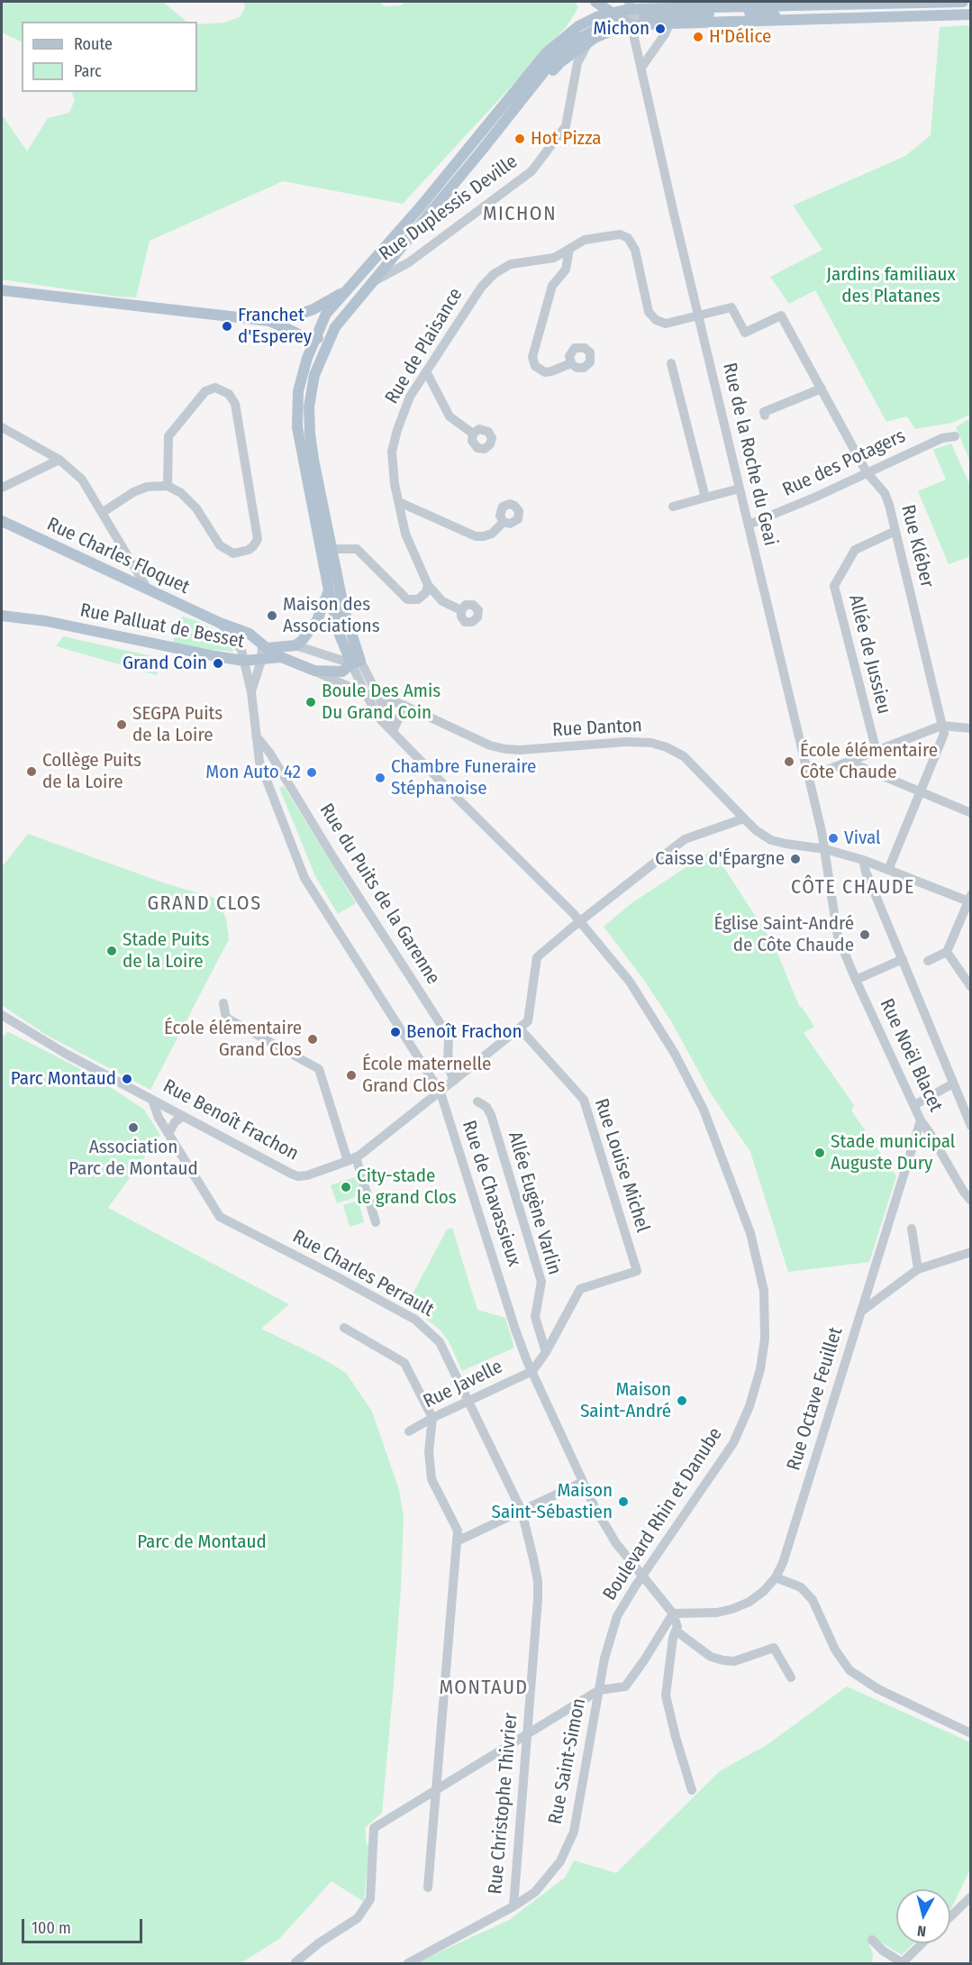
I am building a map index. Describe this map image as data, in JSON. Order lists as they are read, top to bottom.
{
  "streets": {
    "main road": ["Rue Charles Floquet", "Rue Palluat de Besset"],
    "street": [
      "Rue Duplessis Deville",
      "Rue de Plaisance",
      "Rue de la Roche du Geai",
      "Rue des Potagers",
      "Rue Kléber",
      "Allée de Jussieu",
      "Rue Danton",
      "Rue du Puits de la Garenne",
      "Rue Noël Blacet",
      "Rue Benoît Frachon",
      "Rue Louise Michel",
      "Rue de Chavassieux",
      "Allée Eugène Varlin",
      "Rue Charles Perrault",
      "Rue Javelle",
      "Rue Octave Feuillet",
      "Boulevard Rhin et Danube",
      "Rue Saint-Simon",
      "Rue Christophe Thivrier"
    ]
  },
  "crossings": [
    ["Rue de Plaisance", "Rue de la Roche du Geai"],
    ["Rue de Plaisance", "Rue Kléber"],
    ["Rue de la Roche du Geai", "Rue des Potagers"],
    ["Rue de la Roche du Geai", "Rue Kléber"],
    ["Rue de la Roche du Geai", "Rue Danton"],
    ["Rue de la Roche du Geai", "Rue Noël Blacet"],
    ["Rue des Potagers", "Rue Kléber"],
    ["Rue Kléber", "Allée de Jussieu"],
    ["Rue Kléber", "Rue Danton"],
    ["Rue Charles Floquet", "Rue Palluat de Besset"],
    ["Rue Charles Floquet", "Rue de Chavassieux"],
    ["Rue Palluat de Besset", "Rue de Chavassieux"],
    ["Rue Danton", "Rue Noël Blacet"],
    ["Rue Danton", "Boulevard Rhin et Danube"],
    ["Rue du Puits de la Garenne", "Rue Benoît Frachon"],
    ["Rue du Puits de la Garenne", "Rue de Chavassieux"],
    ["Rue Noël Blacet", "Rue Octave Feuillet"],
    ["Rue Benoît Frachon", "Rue Louise Michel"],
    ["Rue Benoît Frachon", "Rue de Chavassieux"],
    ["Rue Benoît Frachon", "Rue Charles Perrault"],
    ["Rue Louise Michel", "Allée Eugène Varlin"],
    ["Rue de Chavassieux", "Rue Javelle"],
    ["Rue de Chavassieux", "Rue Octave Feuillet"],
    ["Rue de Chavassieux", "Boulevard Rhin et Danube"],
    ["Rue de Chavassieux", "Rue Saint-Simon"],
    ["Rue Charles Perrault", "Rue Javelle"],
    ["Rue Charles Perrault", "Rue Christophe Thivrier"],
    ["Rue Octave Feuillet", "Rue Saint-Simon"],
    ["Boulevard Rhin et Danube", "Rue Saint-Simon"],
    ["Rue Saint-Simon", "Rue Christophe Thivrier"]
  ],
  "districts": [
    "MICHON",
    "CÔTE CHAUDE",
    "GRAND CLOS",
    "MONTAUD"
  ],
  "parks": ["Jardins familiaux des Platanes", "Parc de Montaud"],
  "places": [
    "Michon",
    "H'Délice",
    "Hot Pizza",
    "Franchet d'Esperey",
    "Maison des Associations",
    "Grand Coin",
    "Boule Des Amis Du Grand Coin",
    "SEGPA Puits de la Loire",
    "École élémentaire Côte Chaude",
    "Collège Puits de la Loire",
    "Mon Auto 42",
    "Chambre Funeraire Stéphanoise",
    "Vival",
    "Caisse d'Épargne",
    "Église Saint-André de Côte Chaude",
    "Stade Puits de la Loire",
    "Benoît Frachon",
    "École élémentaire Grand Clos",
    "École maternelle Grand Clos",
    "Parc Montaud",
    "Association Parc de Montaud",
    "Stade municipal Auguste Dury",
    "City-stade le grand Clos",
    "Maison Saint-André",
    "Maison Saint-Sébastien"
  ],
  "legend": ["Route", "Parc"],
  "scale_bar": "100 m",
  "north": "bottom"
}
